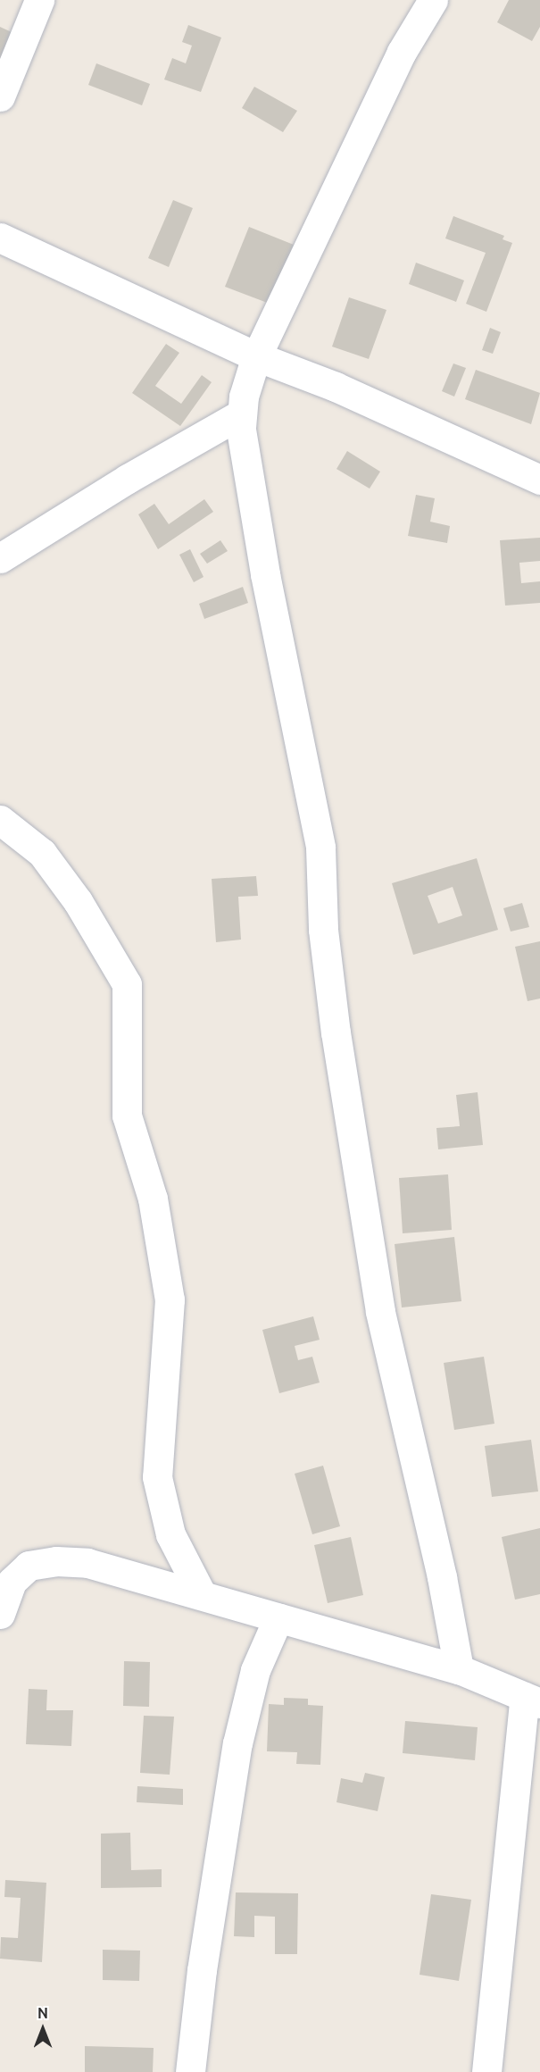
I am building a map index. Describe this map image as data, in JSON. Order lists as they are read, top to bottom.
{
  "north": "top"
}
